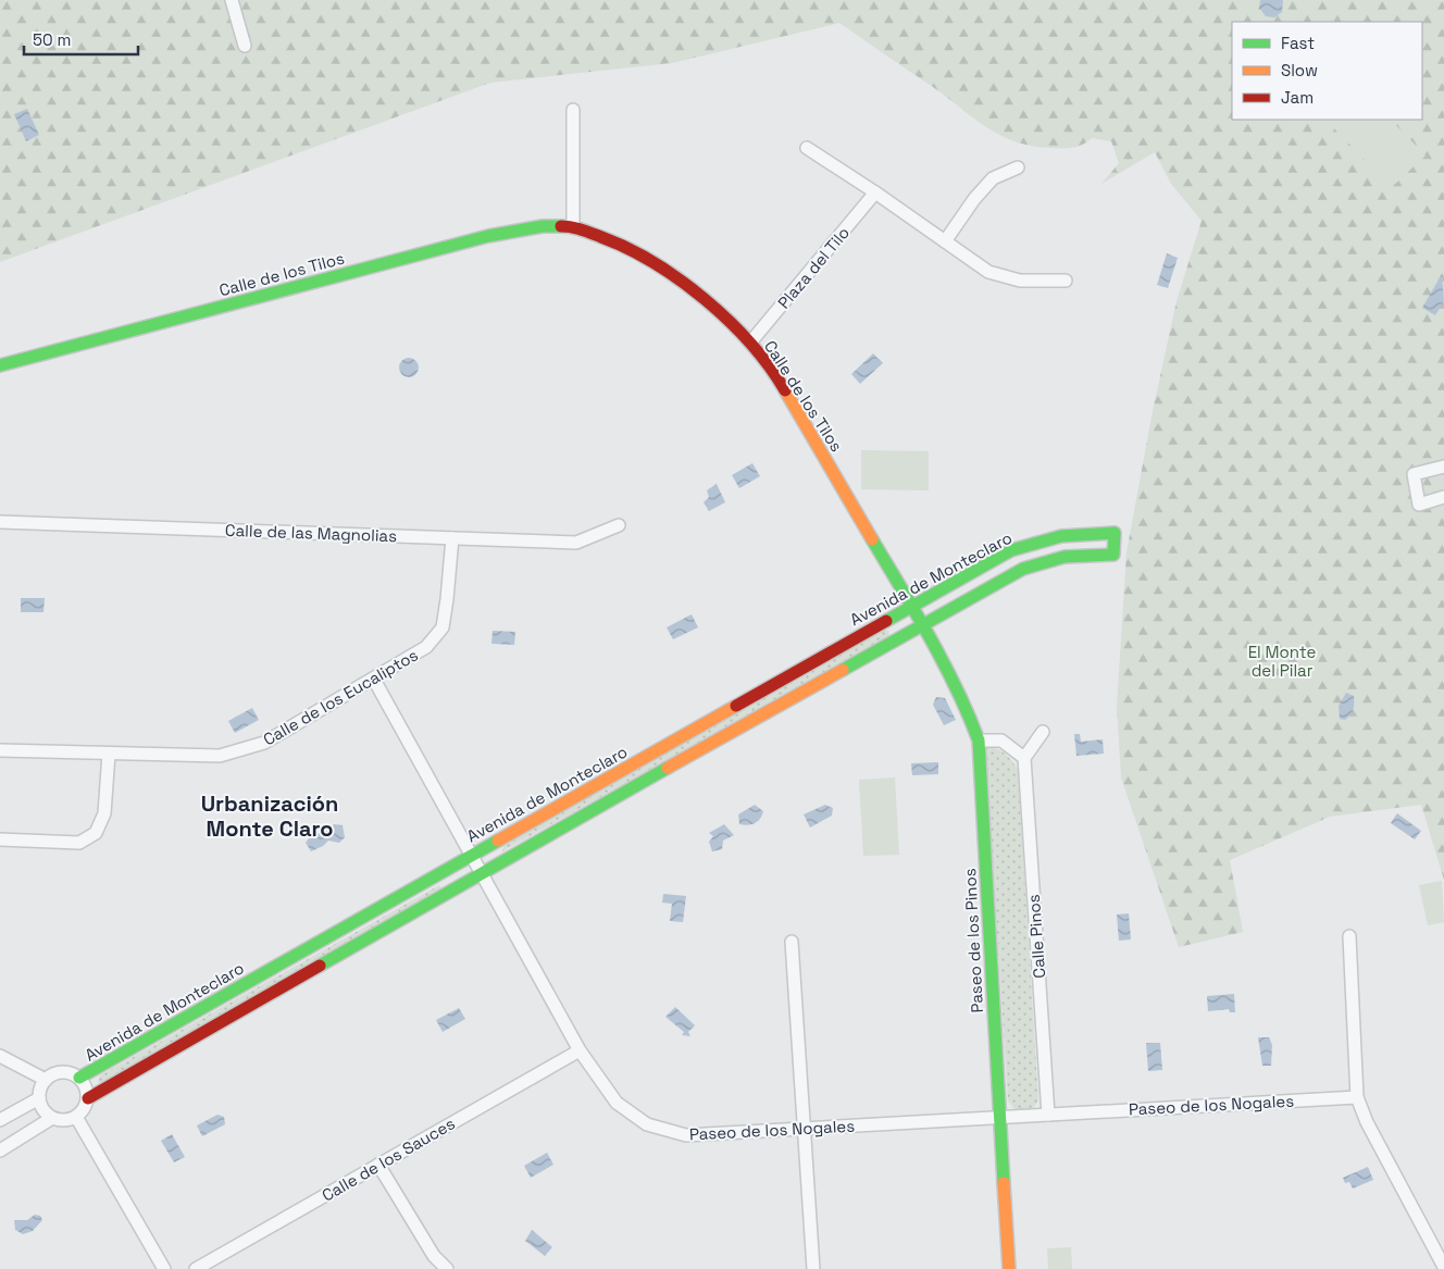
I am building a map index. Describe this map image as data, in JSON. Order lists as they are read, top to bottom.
{
  "streets": {
    "street": [
      "Plaza del Tilo",
      "Calle de los Tilos",
      "Calle de las Magnolias",
      "Avenida de Monteclaro",
      "Calle de los Eucaliptos",
      "Calle Pinos",
      "Paseo de los Pinos",
      "Paseo de los Nogales",
      "Calle de los Sauces"
    ]
  },
  "crossings": [
    ["Plaza del Tilo", "Calle de los Tilos"],
    ["Calle de los Tilos", "Avenida de Monteclaro"],
    ["Calle de los Tilos", "Paseo de los Pinos"],
    ["Calle de las Magnolias", "Calle de los Eucaliptos"],
    ["Avenida de Monteclaro", "Paseo de los Pinos"],
    ["Avenida de Monteclaro", "Paseo de los Nogales"],
    ["Calle de los Eucaliptos", "Paseo de los Nogales"],
    ["Calle Pinos", "Paseo de los Nogales"],
    ["Paseo de los Pinos", "Paseo de los Nogales"],
    ["Paseo de los Nogales", "Calle de los Sauces"]
  ],
  "districts": ["Urbanización Monte Claro"],
  "parks": ["El Monte del Pilar"],
  "legend": ["Fast", "Slow", "Jam"],
  "scale_bar": "50 m"
}
